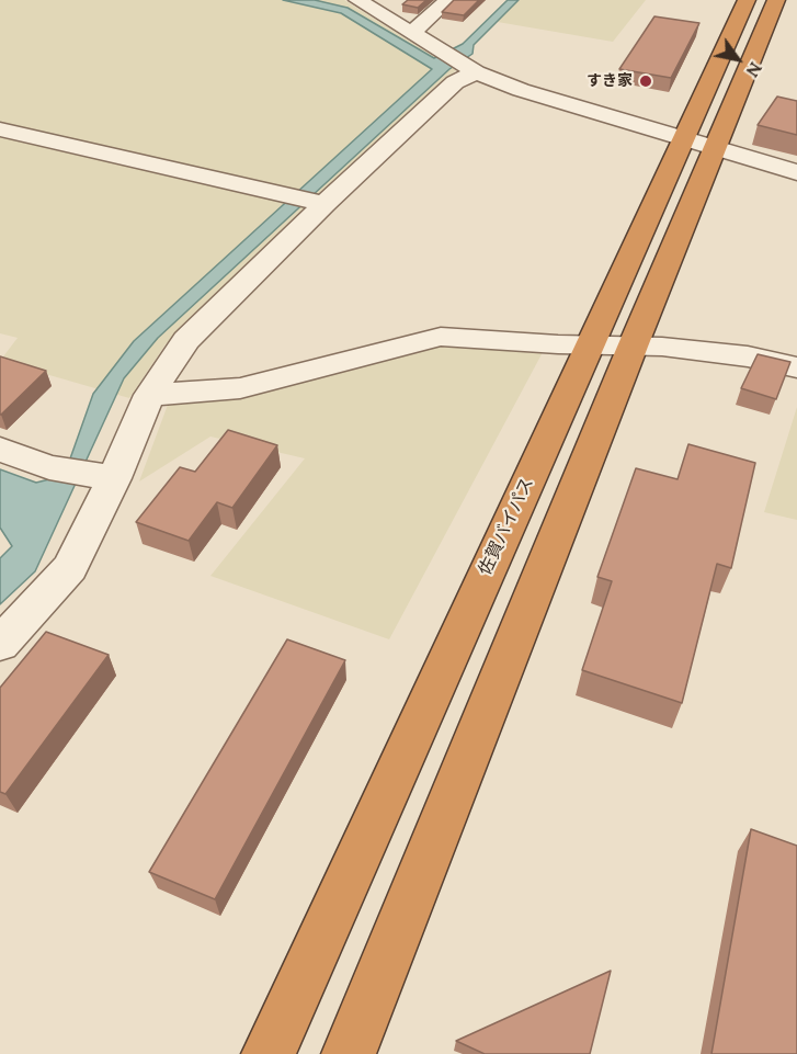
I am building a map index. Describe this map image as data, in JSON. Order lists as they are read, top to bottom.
{
  "streets": {
    "highway": ["佐賀バイパス"]
  },
  "places": ["すき家"],
  "north": "bottom right"
}
